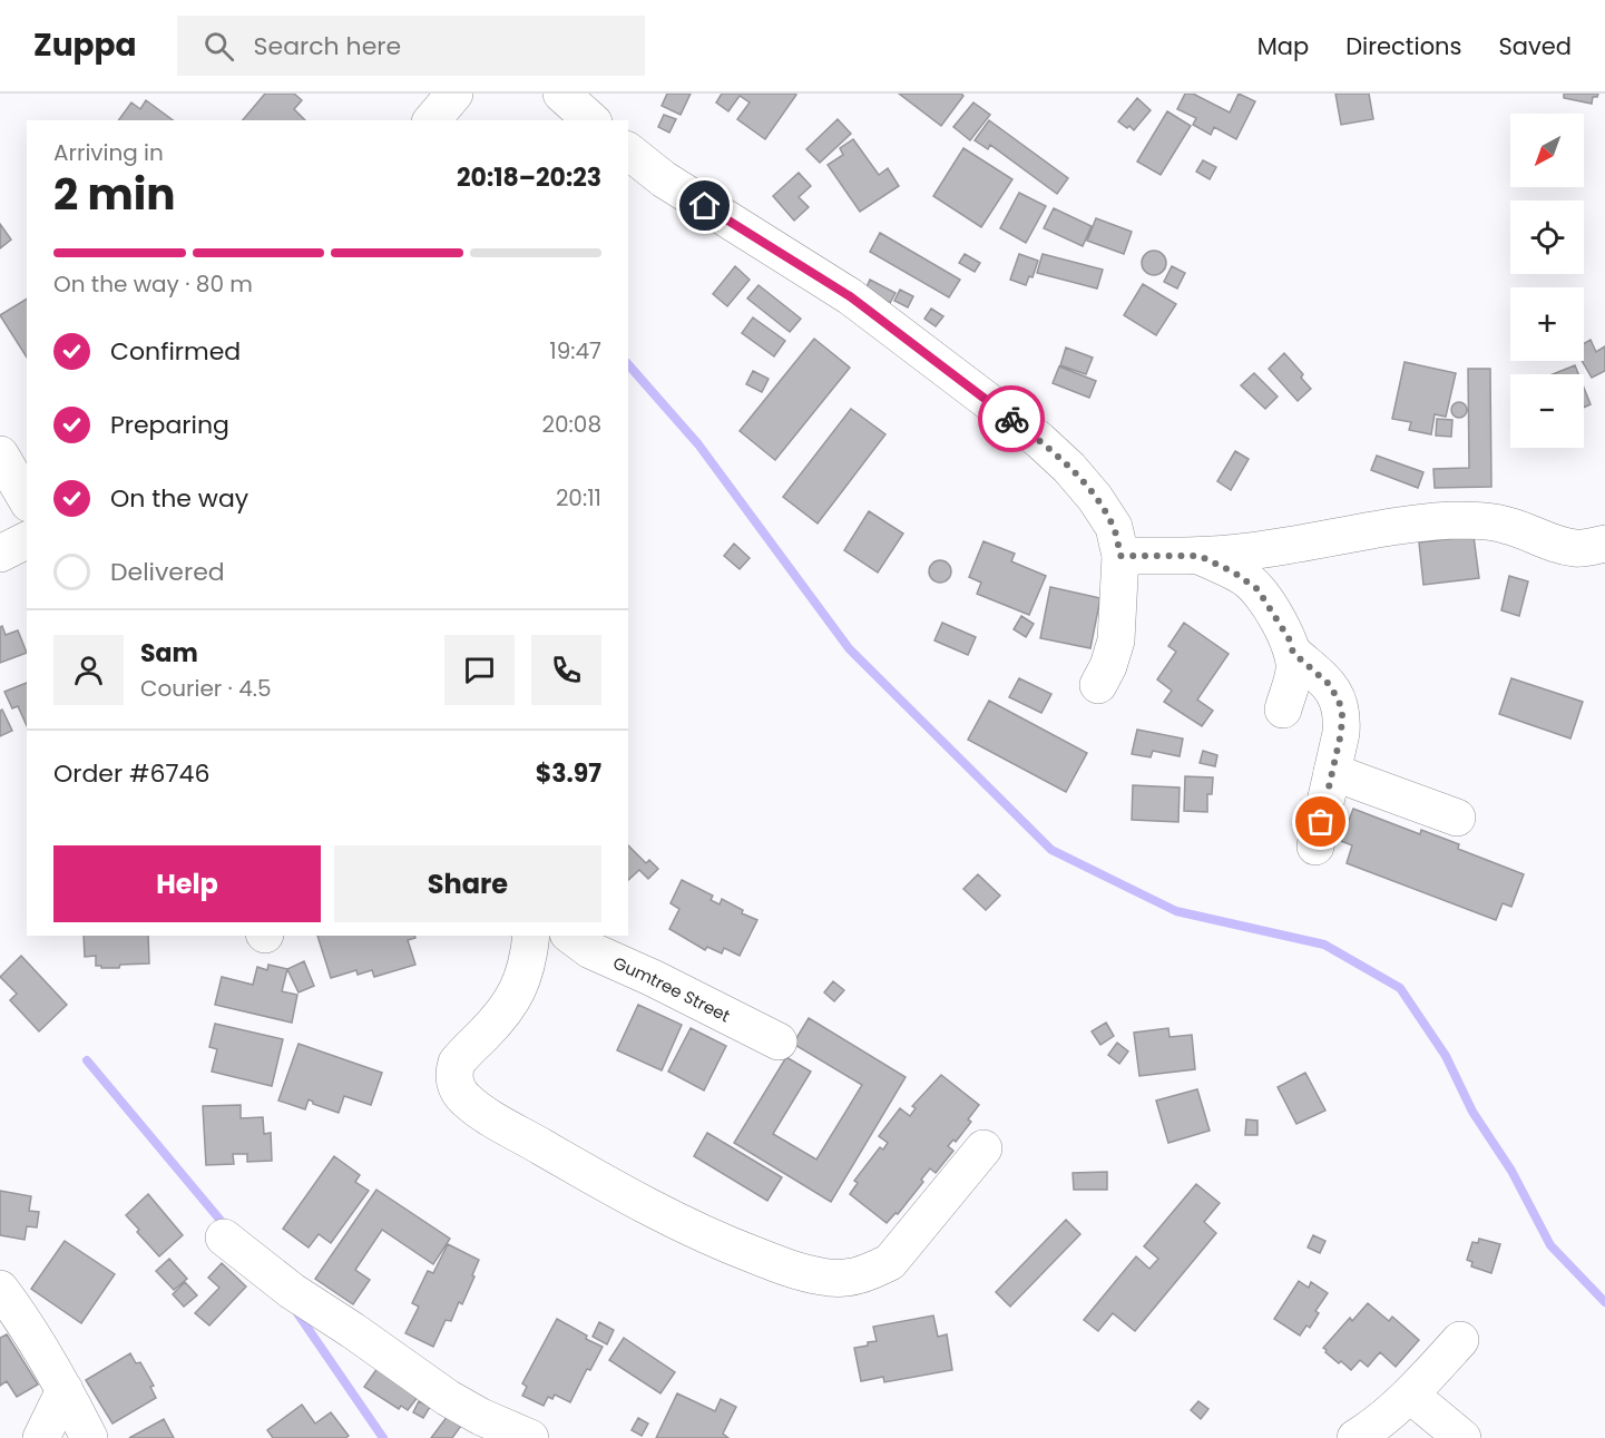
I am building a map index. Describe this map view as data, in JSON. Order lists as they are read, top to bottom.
{
  "streets": {
    "street": ["Gumtree Street"]
  },
  "north": "bottom left",
  "page": {
    "header": "Zuppa",
    "search": "Search here",
    "nav": ["Map", "Directions", "Saved"],
    "map_buttons": ["+", "−"],
    "heading": ["2 min", "Arriving in", "20:18–20:23"],
    "panel": [
      "Sam",
      "Courier · 4.5",
      "Order #6746",
      "$3.97"
    ],
    "bar": "On the way · 80 m",
    "list": [
      ["Confirmed", "19:47"],
      ["Preparing", "20:08"],
      ["On the way", "20:11"],
      "Delivered"
    ],
    "buttons": ["Help", "Share"]
  }
}
